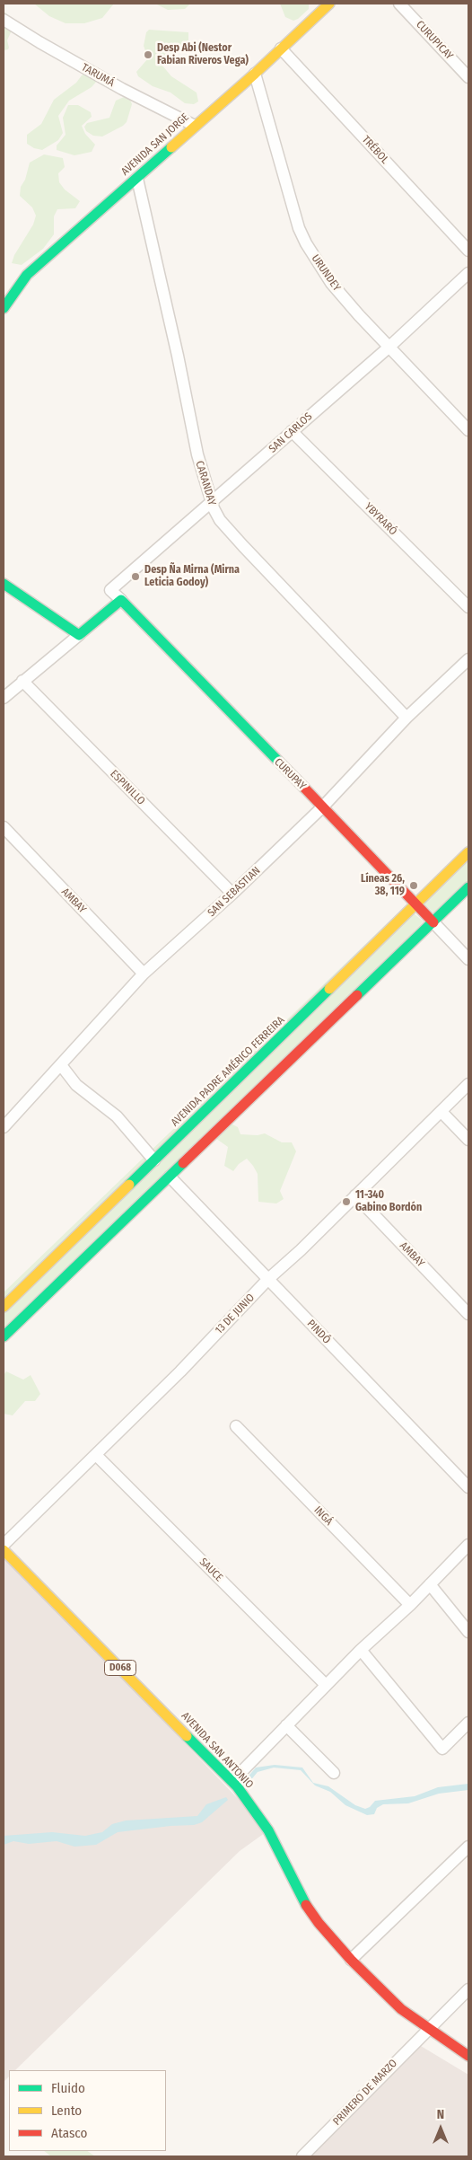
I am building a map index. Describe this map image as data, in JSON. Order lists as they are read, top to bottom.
{
  "streets": {
    "street": [
      "CURUPICAY",
      "TARUMÁ",
      "AVENIDA SAN JORGE",
      "TRÉBOL",
      "URUNDEY",
      "SAN CARLOS",
      "CARANDAY",
      "YBYRARÓ",
      "CURUPAY",
      "ESPINILLO",
      "SAN SEBASTIAN",
      "AMBAY",
      "AVENIDA PADRE AMÉRICO FERREIRA",
      "13 DE JUNIO",
      "PINDÓ",
      "INGÁ",
      "SAUCE",
      "D068",
      "AVENIDA SAN ANTONIO",
      "PRIMERO DE MARZO"
    ]
  },
  "crossings": [
    ["TARUMÁ", "AVENIDA SAN JORGE"],
    ["AVENIDA SAN JORGE", "TRÉBOL"],
    ["AVENIDA SAN JORGE", "URUNDEY"],
    ["AVENIDA SAN JORGE", "CARANDAY"],
    ["URUNDEY", "SAN CARLOS"],
    ["SAN CARLOS", "CARANDAY"],
    ["SAN CARLOS", "YBYRARÓ"],
    ["SAN CARLOS", "CURUPAY"],
    ["CARANDAY", "SAN SEBASTIAN"],
    ["CURUPAY", "SAN SEBASTIAN"],
    ["CURUPAY", "AVENIDA PADRE AMÉRICO FERREIRA"],
    ["ESPINILLO", "SAN SEBASTIAN"],
    ["SAN SEBASTIAN", "AMBAY"],
    ["AMBAY", "13 DE JUNIO"],
    ["13 DE JUNIO", "PINDÓ"],
    ["13 DE JUNIO", "SAUCE"],
    ["AVENIDA SAN ANTONIO", "PRIMERO DE MARZO"]
  ],
  "places": [
    "Desp Abi (Nestor Fabian Riveros Vega)",
    "Desp Ña Mirna (Mirna Leticia Godoy)",
    "Líneas 26, 38, 119",
    "11-340 Gabino Bordón"
  ],
  "legend": ["Fluido", "Lento", "Atasco"],
  "north": "top"
}
